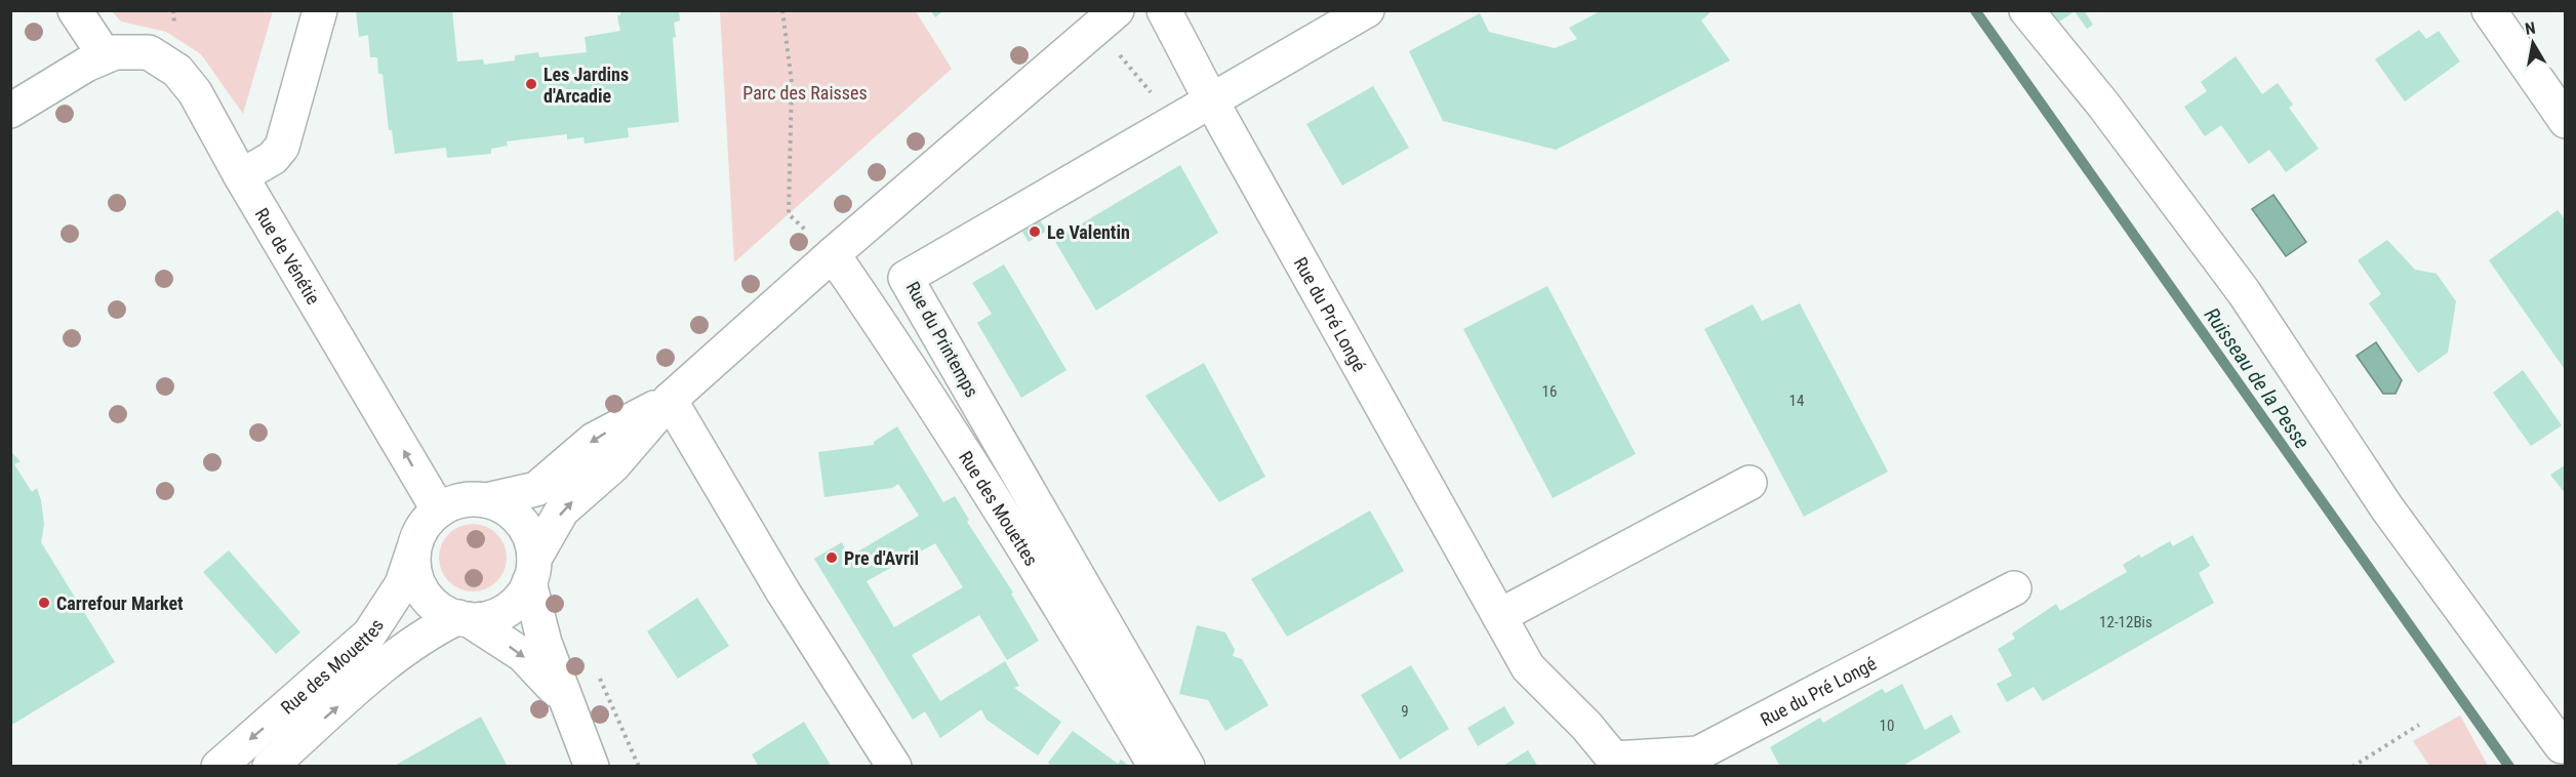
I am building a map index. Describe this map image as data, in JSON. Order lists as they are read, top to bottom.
{
  "streets": {
    "street": [
      "Rue de Vénétie",
      "Rue du Pré Longé",
      "Rue du Printemps",
      "Rue des Mouettes"
    ]
  },
  "crossings": [
    ["Rue de Vénétie", "Rue des Mouettes"],
    ["Rue du Pré Longé", "Rue du Printemps"]
  ],
  "one_way": ["Rue de Vénétie"],
  "water": ["Ruisseau de la Pesse"],
  "parks": ["Parc des Raisses"],
  "places": [
    "Les Jardins d'Arcadie",
    "Le Valentin",
    "Pre d'Avril",
    "Carrefour Market"
  ],
  "house_numbers": [
    "16",
    "14",
    "12-12Bis",
    "9",
    "10"
  ],
  "north": "top"
}
